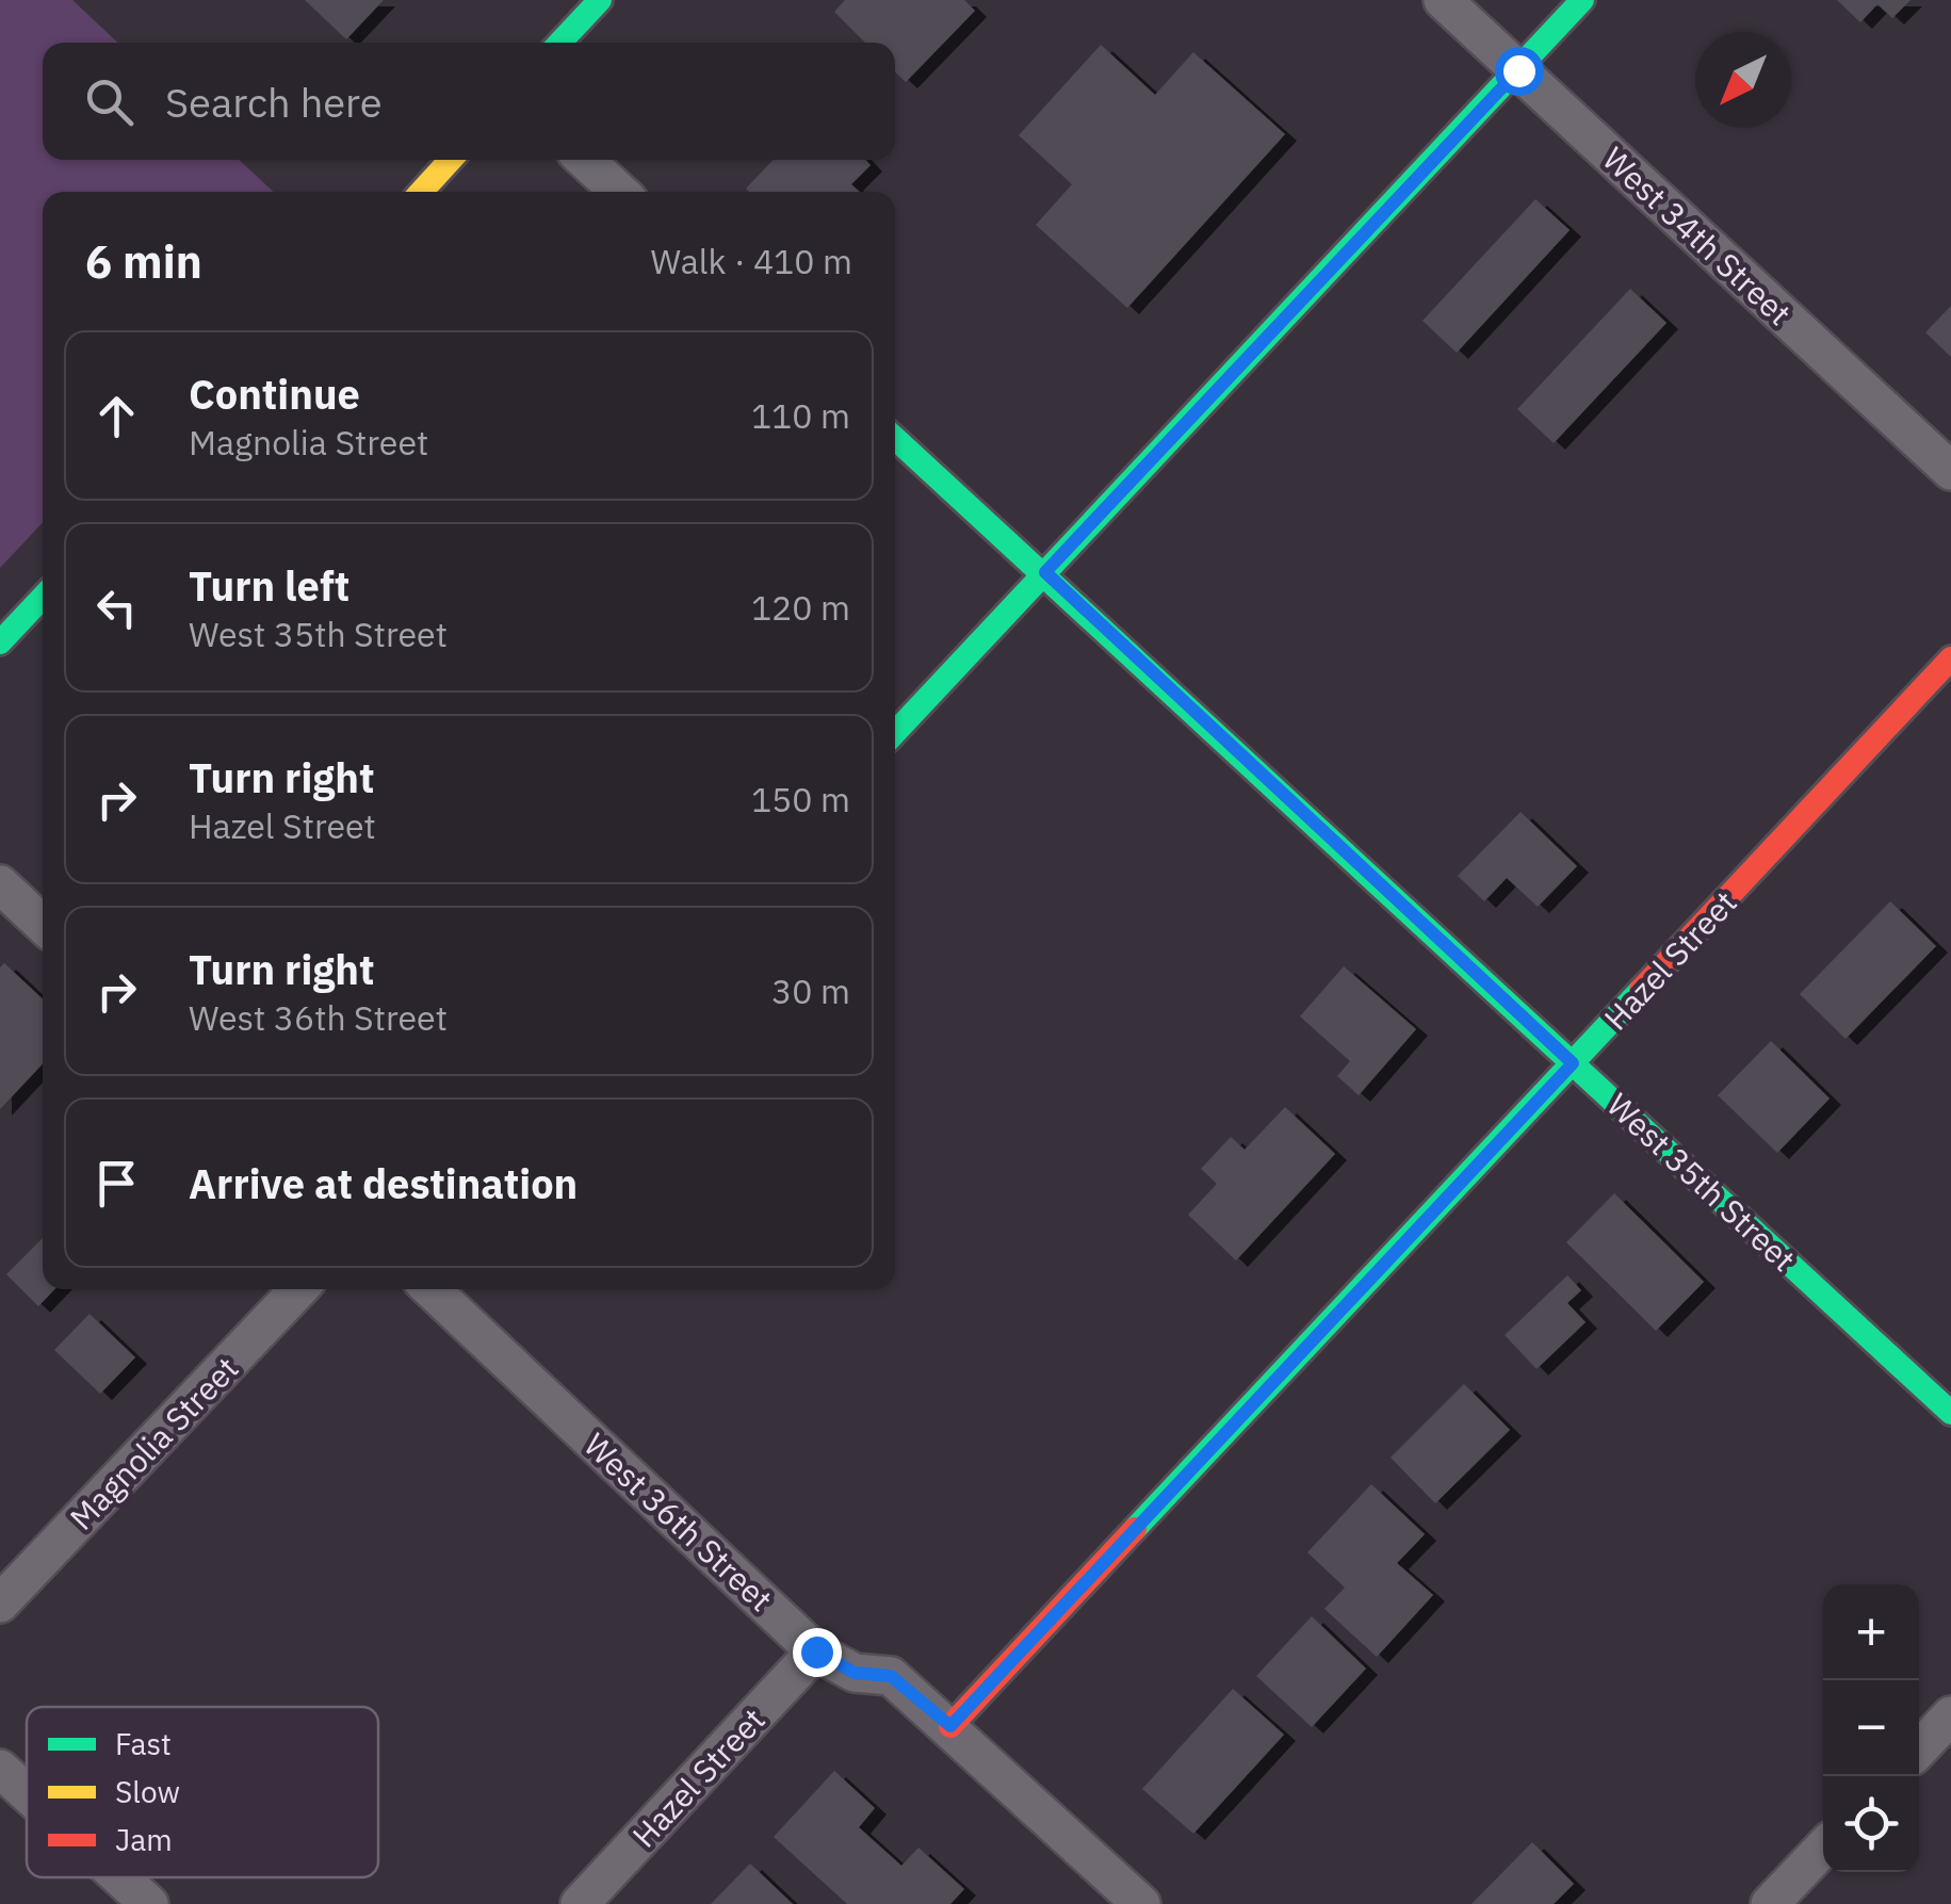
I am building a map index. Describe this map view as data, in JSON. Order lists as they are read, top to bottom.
{
  "streets": {
    "street": [
      "West 34th Street",
      "Hazel Street",
      "West 35th Street",
      "Magnolia Street",
      "West 36th Street"
    ]
  },
  "crossings": [
    ["Hazel Street", "West 35th Street"],
    ["Hazel Street", "West 36th Street"]
  ],
  "legend": ["Fast", "Slow", "Jam"],
  "north": "bottom left",
  "page": {
    "search": "Search here",
    "heading": ["6 min", "Walk · 410 m"],
    "list": [
      ["Continue", "Magnolia Street", "110 m"],
      ["Turn left", "West 35th Street", "120 m"],
      ["Turn right", "Hazel Street", "150 m"],
      ["Turn right", "West 36th Street", "30 m"],
      "Arrive at destination"
    ],
    "map_buttons": ["+", "−"]
  }
}
